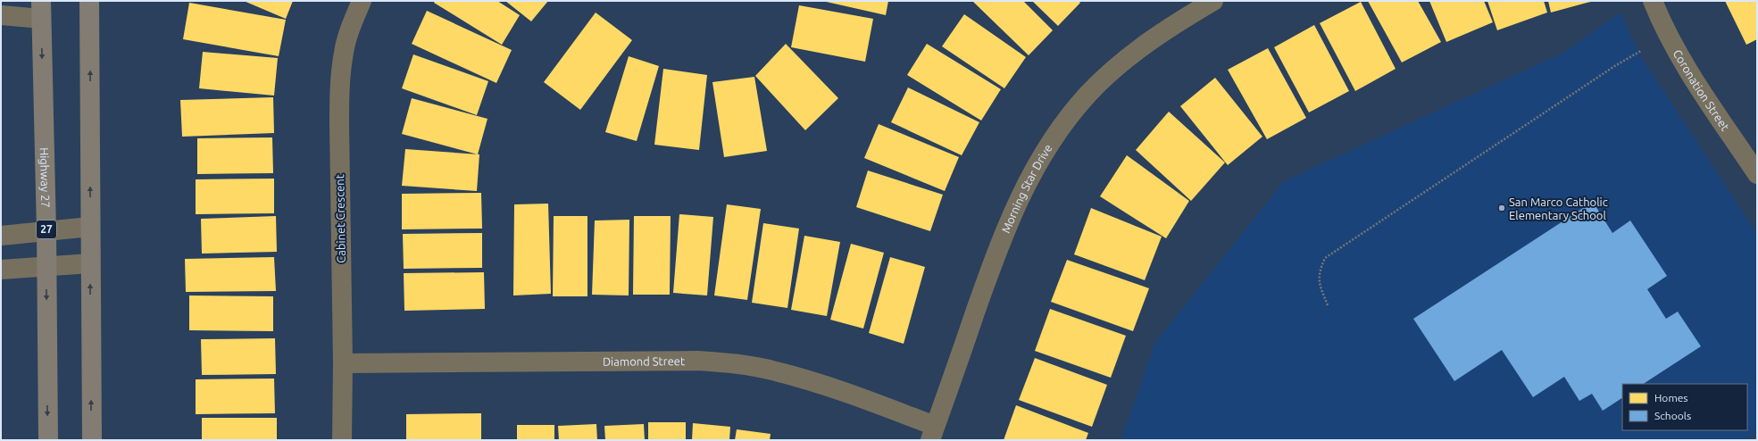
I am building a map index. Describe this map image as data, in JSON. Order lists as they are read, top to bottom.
{
  "streets": {
    "main road": ["Highway 27", "27"],
    "street": [
      "Coronation Street",
      "Morning Star Drive",
      "Cabinet Crescent",
      "Diamond Street"
    ]
  },
  "crossings": [
    ["Morning Star Drive", "Diamond Street"],
    ["Cabinet Crescent", "Diamond Street"]
  ],
  "places": ["San Marco Catholic Elementary School"],
  "legend": ["Homes", "Schools"]
}
